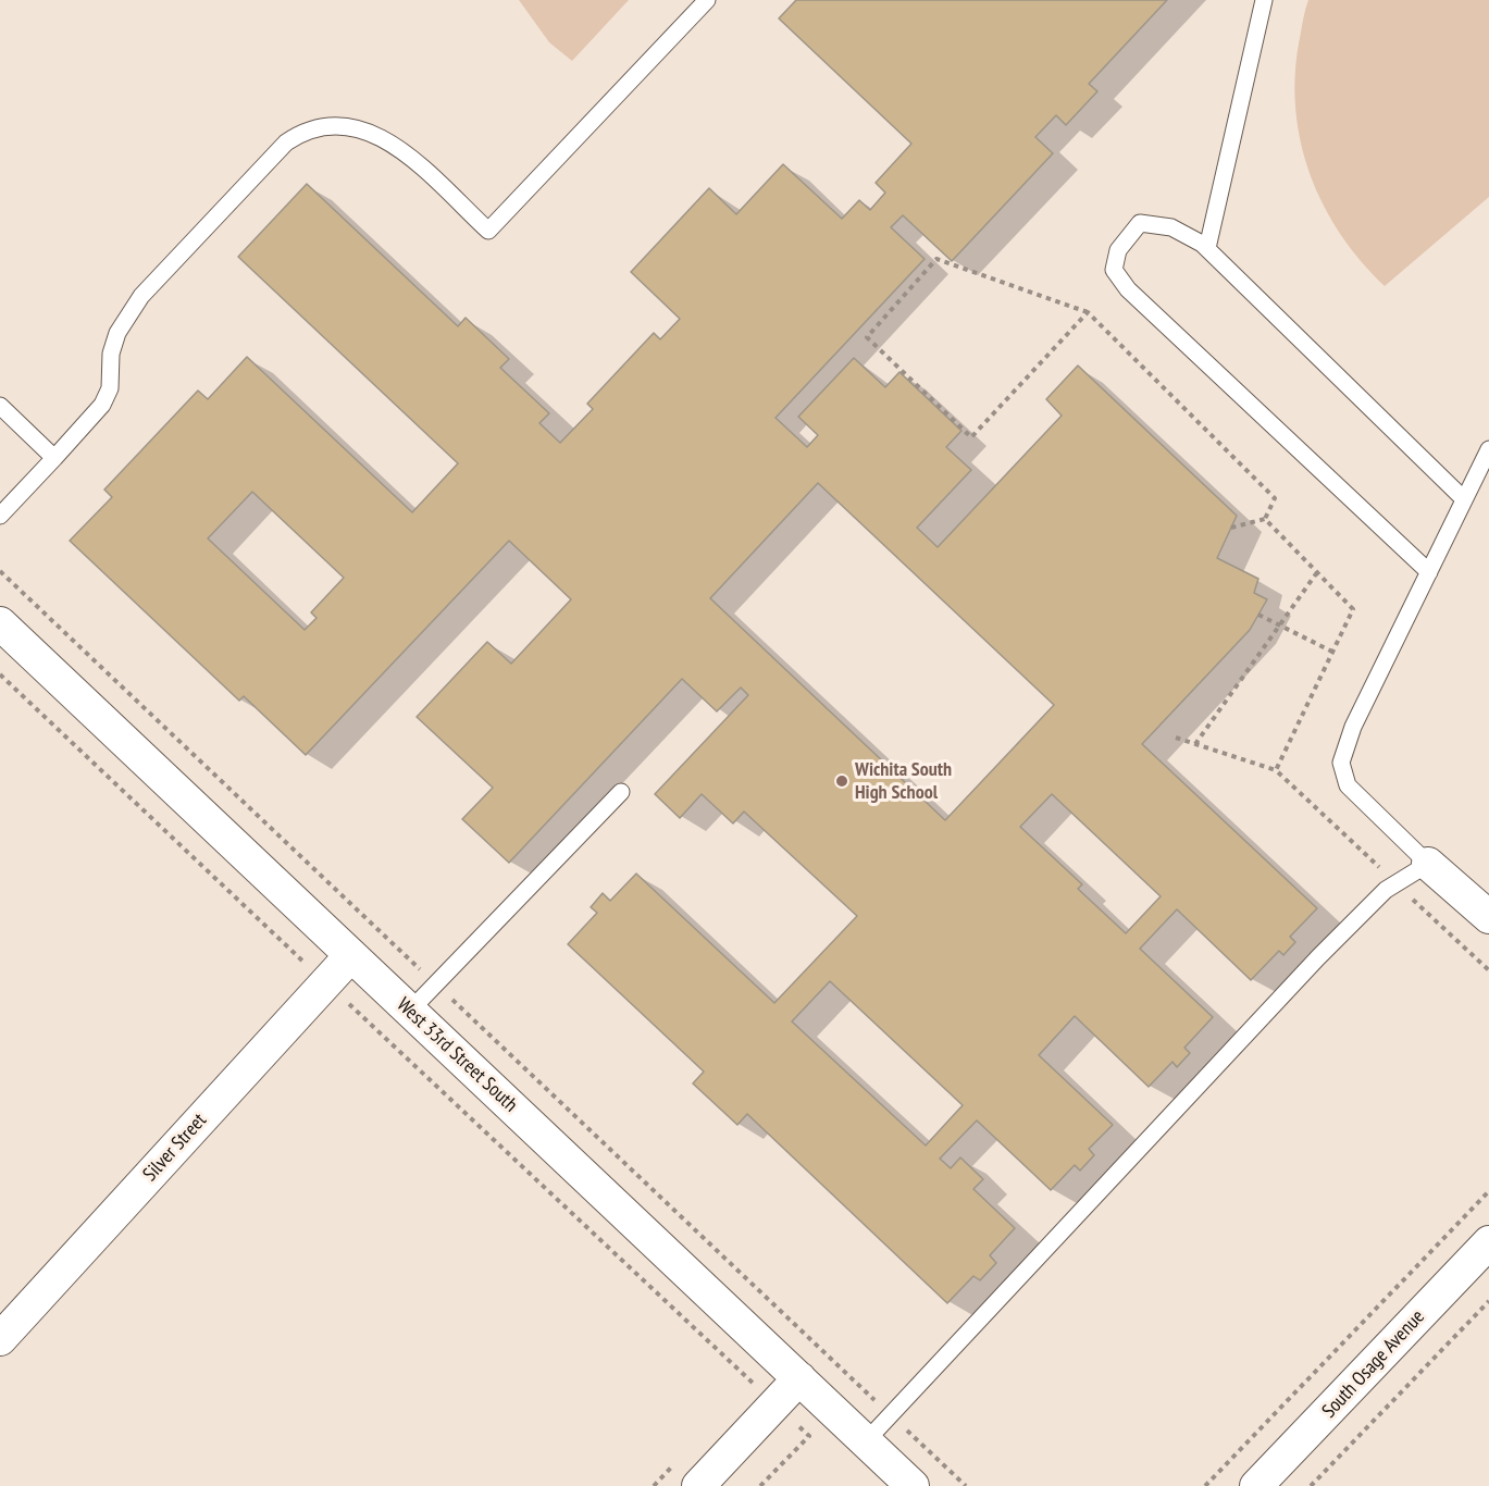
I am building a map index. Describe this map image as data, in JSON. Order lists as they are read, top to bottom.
{
  "streets": {
    "street": ["West 33rd Street South", "Silver Street", "South Osage Avenue"]
  },
  "crossings": [
    ["West 33rd Street South", "Silver Street"]
  ],
  "places": ["Wichita South High School"]
}
